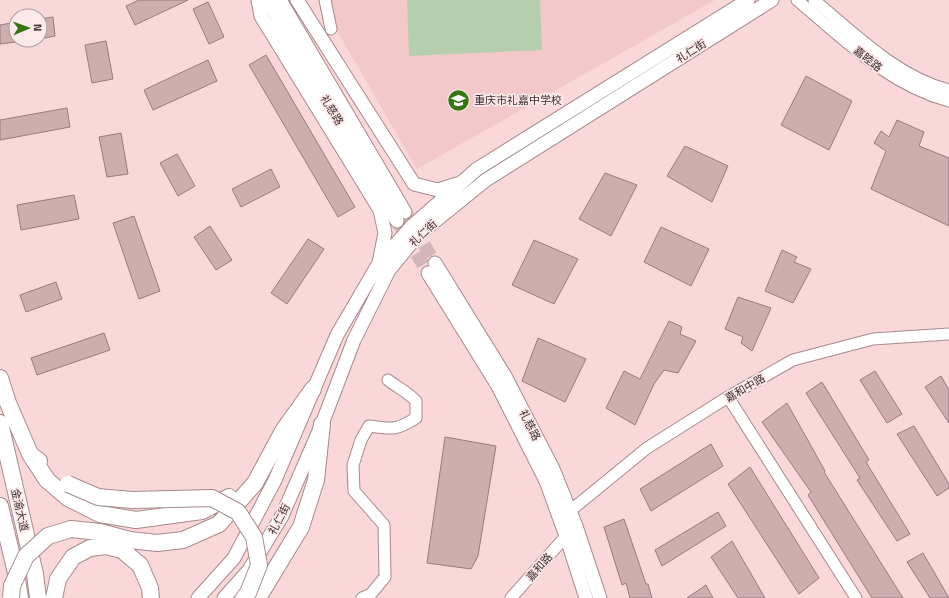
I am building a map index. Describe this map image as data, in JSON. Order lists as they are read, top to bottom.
{
  "streets": {
    "highway": ["金渝大道"],
    "main road": ["礼仁街", "礼慈路"],
    "street": ["嘉睦路", "嘉和中路", "嘉和路"]
  },
  "crossings": [
    ["礼慈路", "嘉和中路"],
    ["礼慈路", "嘉和路"]
  ],
  "places": {
    "school or university": ["重庆市礼嘉中学校"]
  },
  "north": "right"
}
